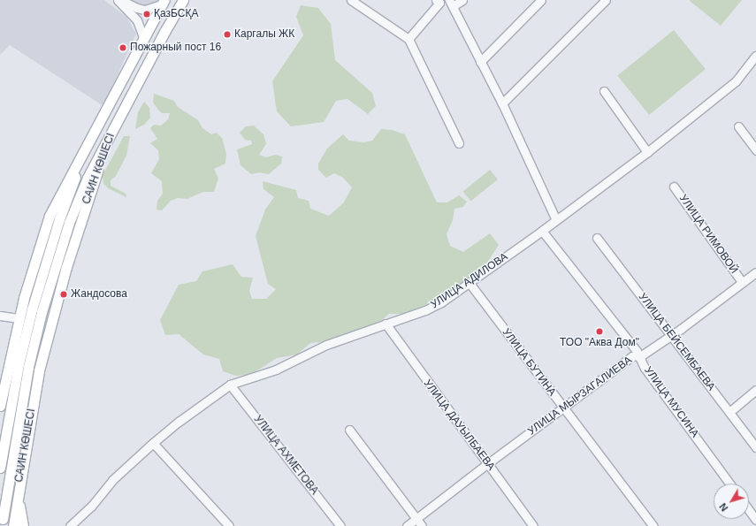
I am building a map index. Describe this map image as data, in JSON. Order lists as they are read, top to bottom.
{
  "streets": {
    "main road": ["САИН КӨШЕСІ"],
    "street": [
      "УЛИЦА РИМОВОЙ",
      "УЛИЦА АДИЛОВА",
      "УЛИЦА БЕЙСЕМБАЕВА",
      "УЛИЦА БУТИНА",
      "УЛИЦА МЫРЗАГАЛИЕВА",
      "УЛИЦА МУСИНА",
      "УЛИЦА ДАУЫЛБАЕВА",
      "УЛИЦА АХМЕТОВА"
    ]
  },
  "crossings": [
    ["УЛИЦА РИМОВОЙ", "УЛИЦА МЫРЗАГАЛИЕВА"],
    ["УЛИЦА АДИЛОВА", "УЛИЦА БУТИНА"],
    ["УЛИЦА АДИЛОВА", "УЛИЦА МУСИНА"],
    ["УЛИЦА АДИЛОВА", "УЛИЦА ДАУЫЛБАЕВА"],
    ["УЛИЦА АДИЛОВА", "УЛИЦА АХМЕТОВА"],
    ["УЛИЦА БЕЙСЕМБАЕВА", "УЛИЦА МЫРЗАГАЛИЕВА"],
    ["УЛИЦА БУТИНА", "УЛИЦА МЫРЗАГАЛИЕВА"],
    ["УЛИЦА МЫРЗАГАЛИЕВА", "УЛИЦА МУСИНА"],
    ["УЛИЦА МЫРЗАГАЛИЕВА", "УЛИЦА ДАУЫЛБАЕВА"]
  ],
  "places": [
    "ҚазБСҚА",
    "Каргалы ЖК",
    "Пожарный пост 16",
    "Жандосова",
    "ТОО \"Аква Дом\""
  ],
  "north": "bottom left"
}
